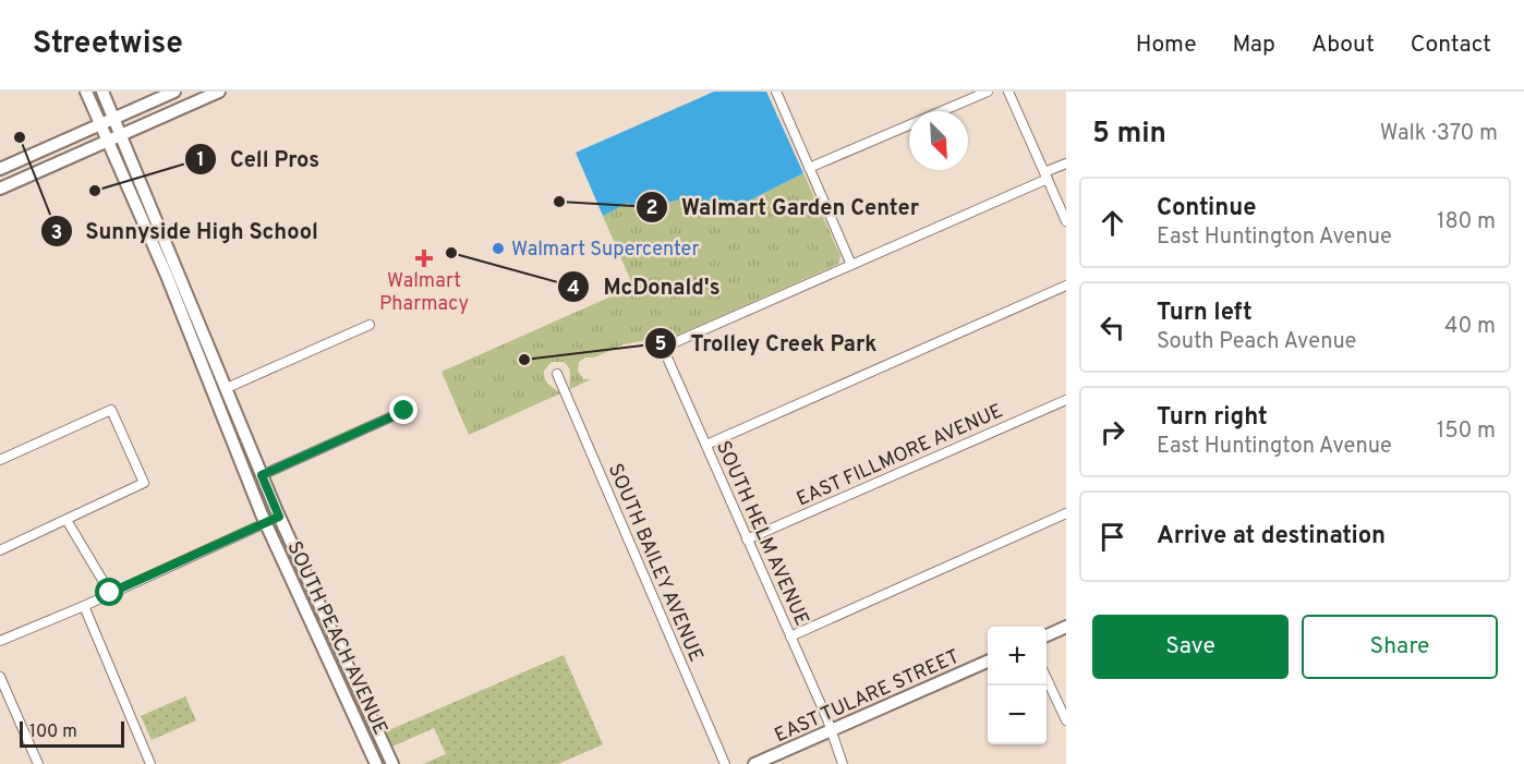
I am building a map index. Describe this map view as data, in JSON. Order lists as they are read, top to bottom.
{
  "streets": {
    "main road": ["SOUTH PEACH AVENUE", "EAST TULARE STREET"],
    "street": ["EAST FILLMORE AVENUE", "SOUTH HELM AVENUE", "SOUTH BAILEY AVENUE"]
  },
  "crossings": [
    ["EAST FILLMORE AVENUE", "SOUTH HELM AVENUE"],
    ["SOUTH HELM AVENUE", "EAST TULARE STREET"]
  ],
  "places": {
    "other": [
      "Sunnyside High School",
      "Cell Pros",
      "Walmart Garden Center",
      "Walmart Supercenter",
      "McDonald's",
      "Trolley Creek Park"
    ],
    "health": ["Walmart Pharmacy"]
  },
  "scale_bar": "100 m",
  "north": "bottom right",
  "page": {
    "header": "Streetwise",
    "nav": [
      "Home",
      "Map",
      "About",
      "Contact"
    ],
    "heading": ["5 min", "Walk · 370 m"],
    "list": [
      ["Continue", "East Huntington Avenue", "180 m"],
      ["Turn left", "South Peach Avenue", "40 m"],
      ["Turn right", "East Huntington Avenue", "150 m"],
      "Arrive at destination"
    ],
    "buttons": ["Save", "Share"],
    "map_buttons": ["+", "−"],
    "scale": "100 m"
  }
}
